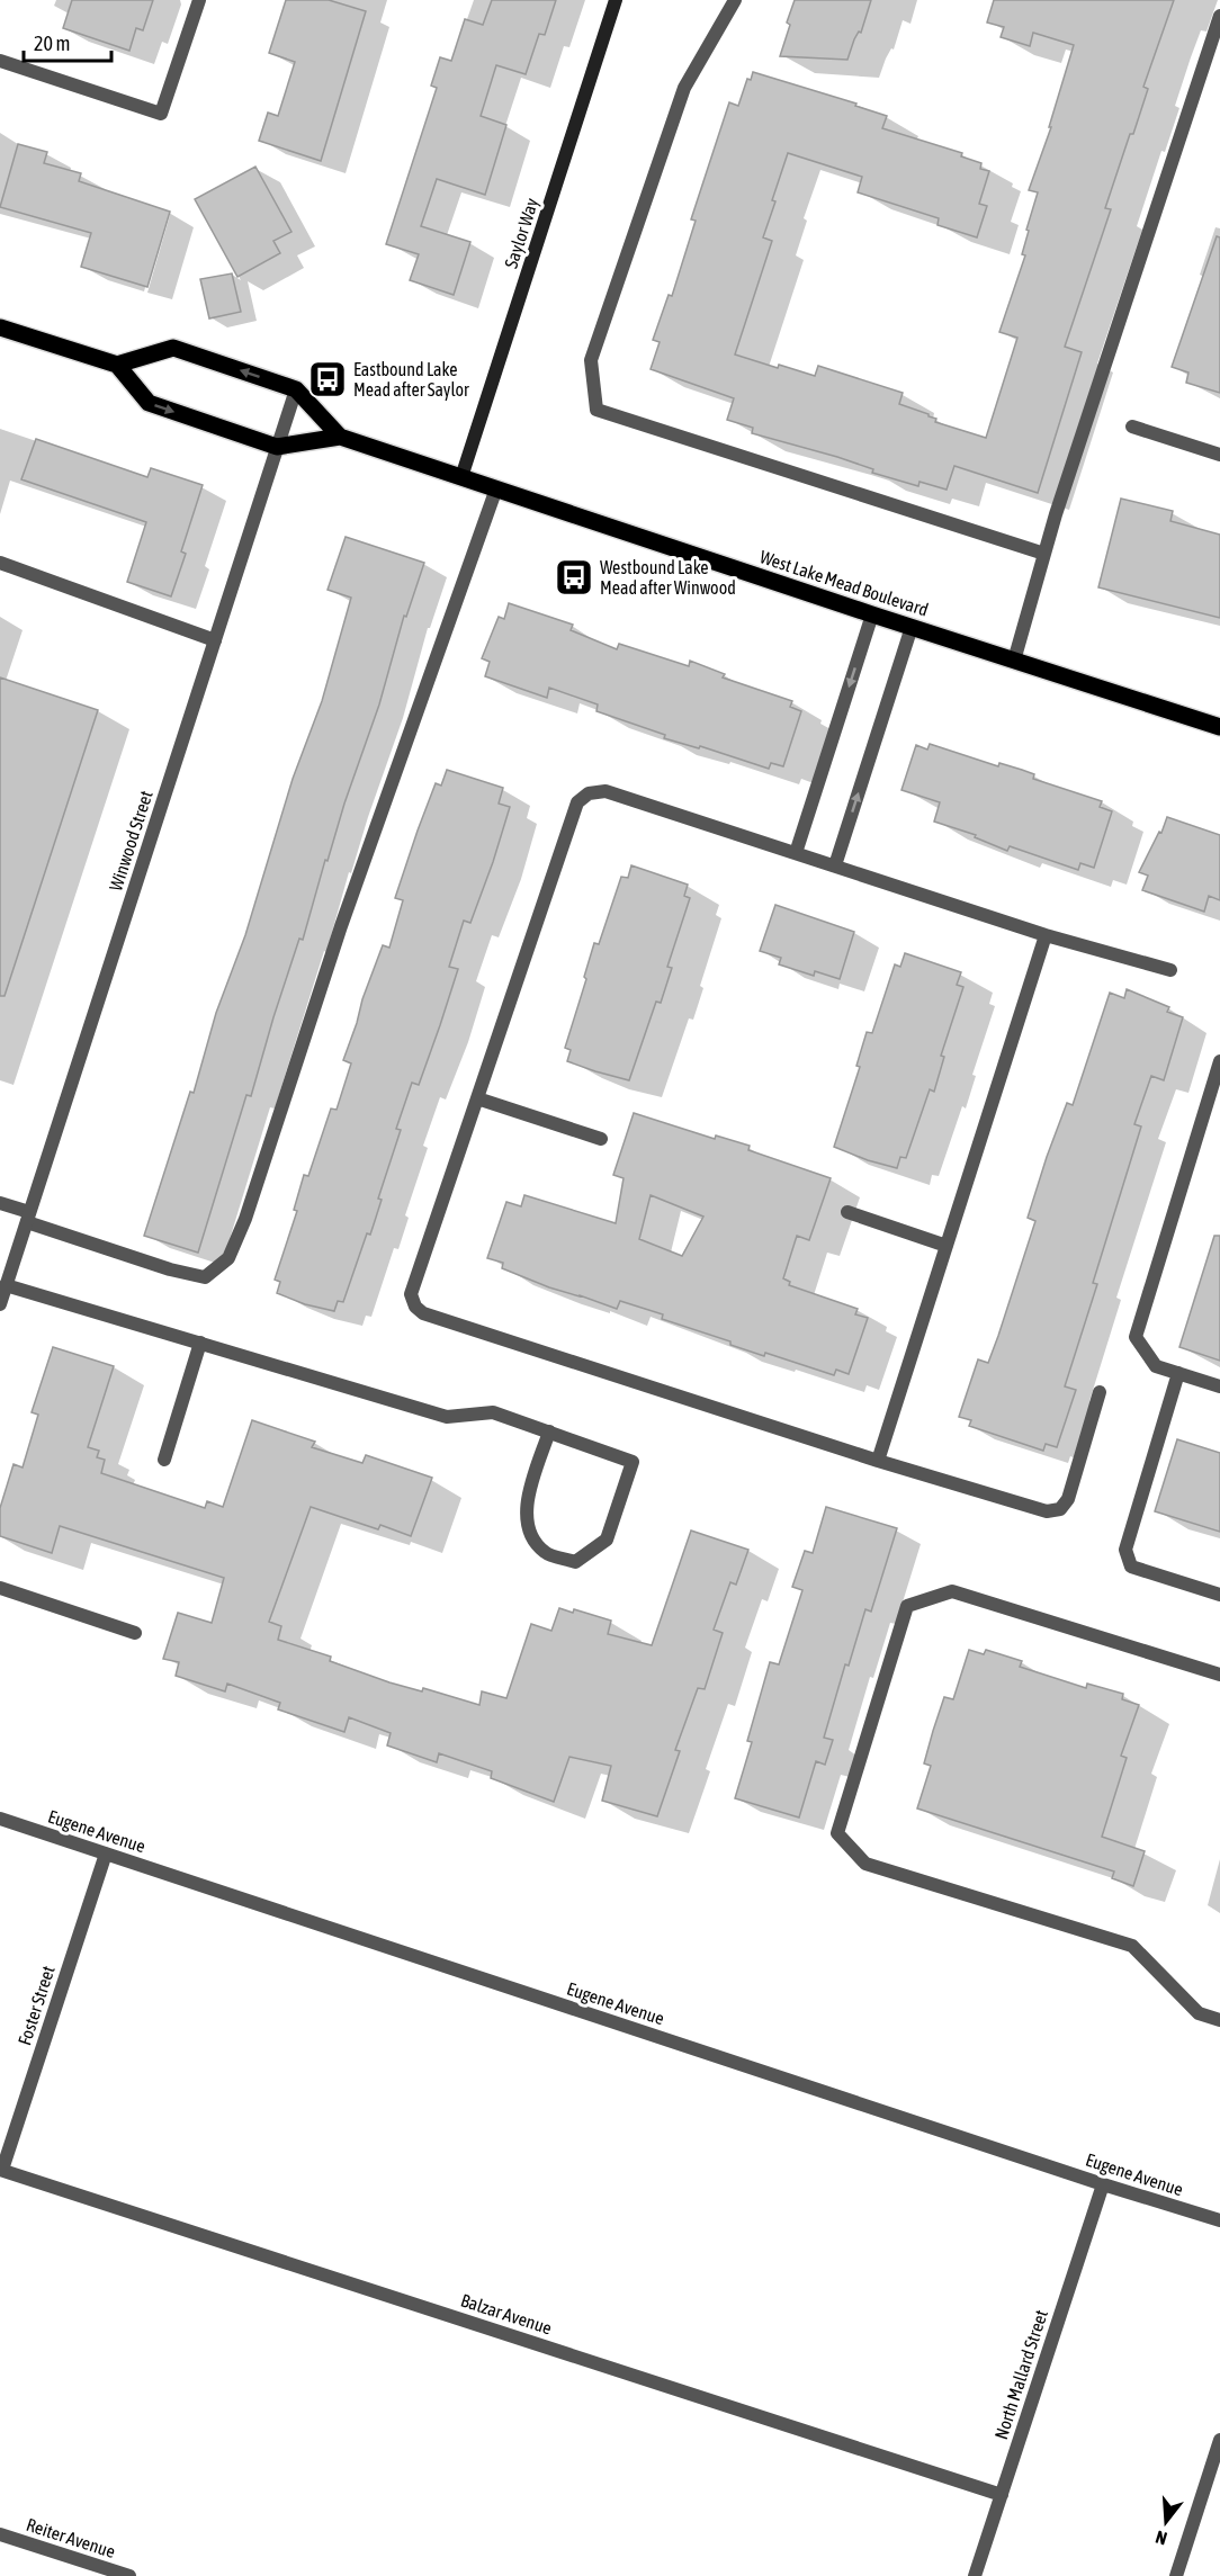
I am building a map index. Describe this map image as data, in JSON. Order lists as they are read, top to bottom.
{
  "streets": {
    "main road": ["West Lake Mead Boulevard"],
    "street": [
      "Saylor Way",
      "Winwood Street",
      "Eugene Avenue",
      "Foster Street",
      "Balzar Avenue",
      "North Mallard Street",
      "Reiter Avenue"
    ]
  },
  "crossings": [
    ["Saylor Way", "West Lake Mead Boulevard"],
    ["West Lake Mead Boulevard", "Winwood Street"],
    ["Eugene Avenue", "Foster Street"],
    ["Eugene Avenue", "North Mallard Street"],
    ["Foster Street", "Balzar Avenue"],
    ["Balzar Avenue", "North Mallard Street"]
  ],
  "places": {
    "bus stop": ["Eastbound Lake Mead after Saylor", "Westbound Lake Mead after Winwood"]
  },
  "scale_bar": "20 m",
  "north": "bottom"
}
